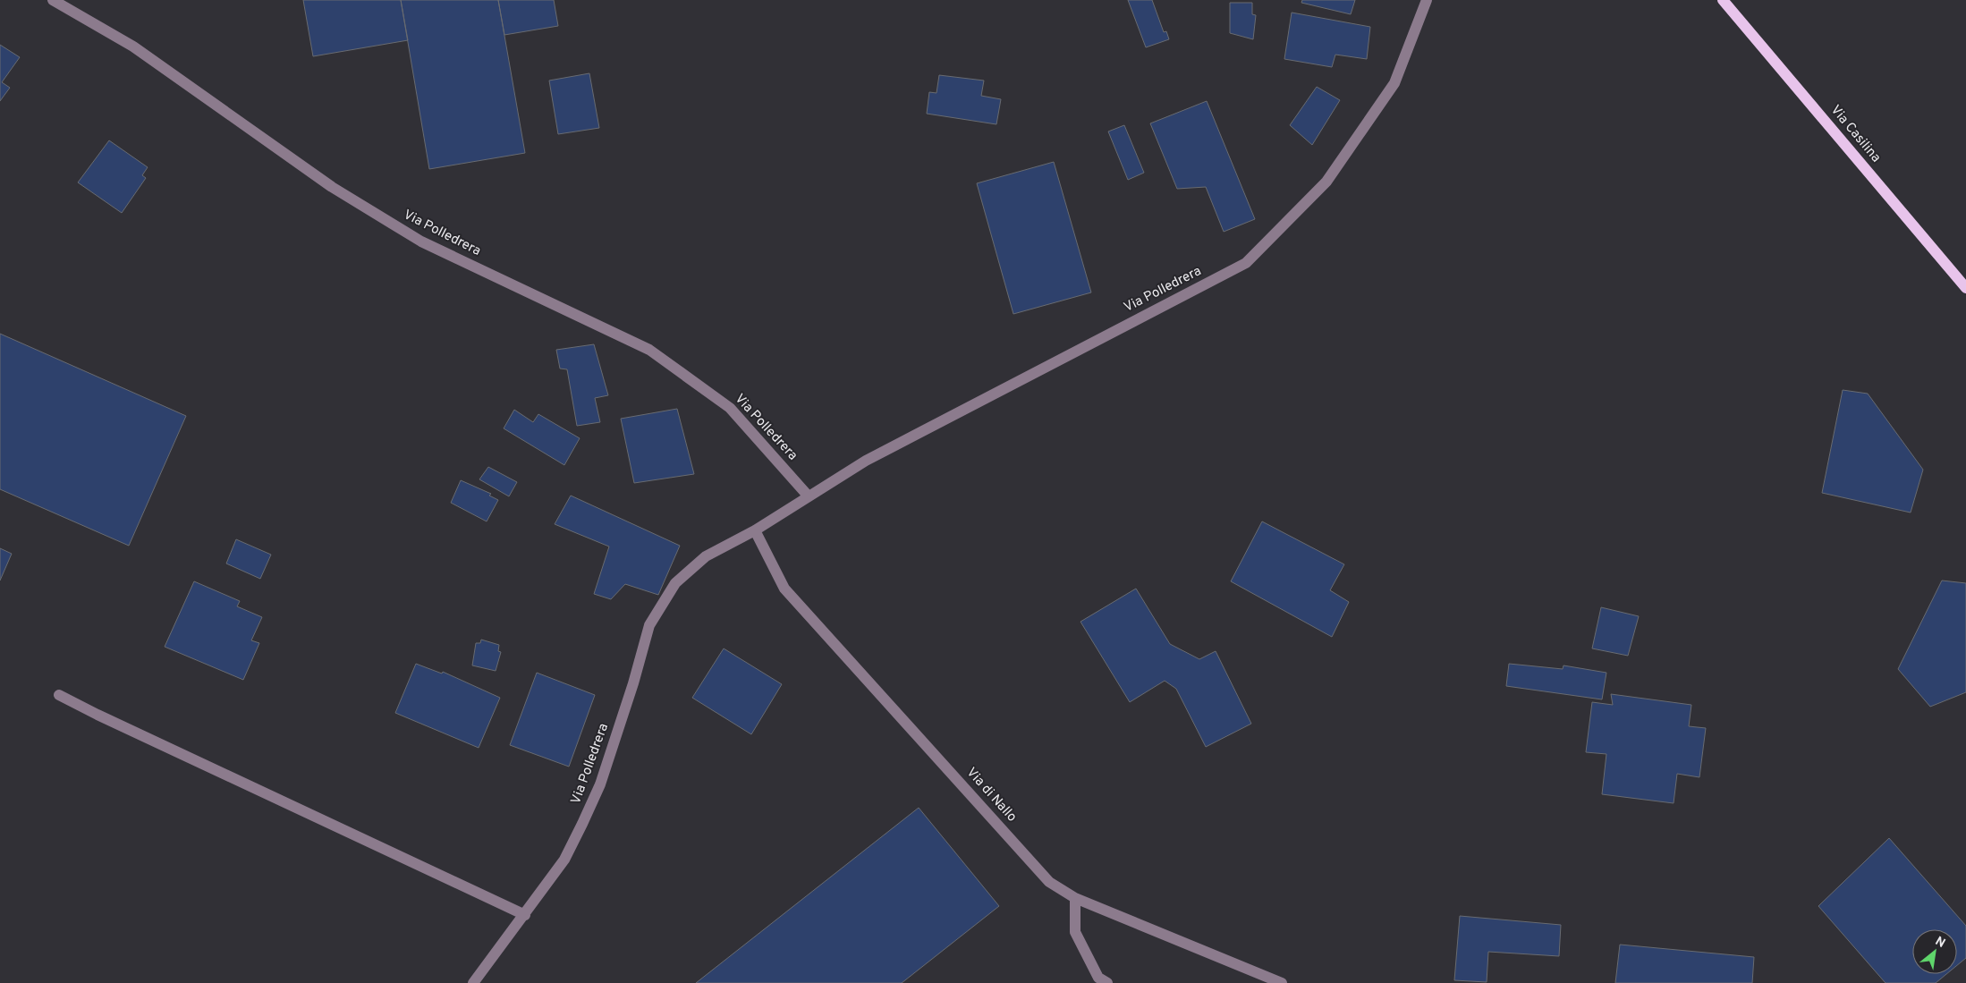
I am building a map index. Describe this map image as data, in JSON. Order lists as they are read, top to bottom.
{
  "streets": {
    "main road": ["Via Casilina"],
    "street": ["Via Polledrera", "Via di Nallo"]
  },
  "crossings": [
    ["Via Polledrera", "Via di Nallo"]
  ],
  "north": "top right"
}
